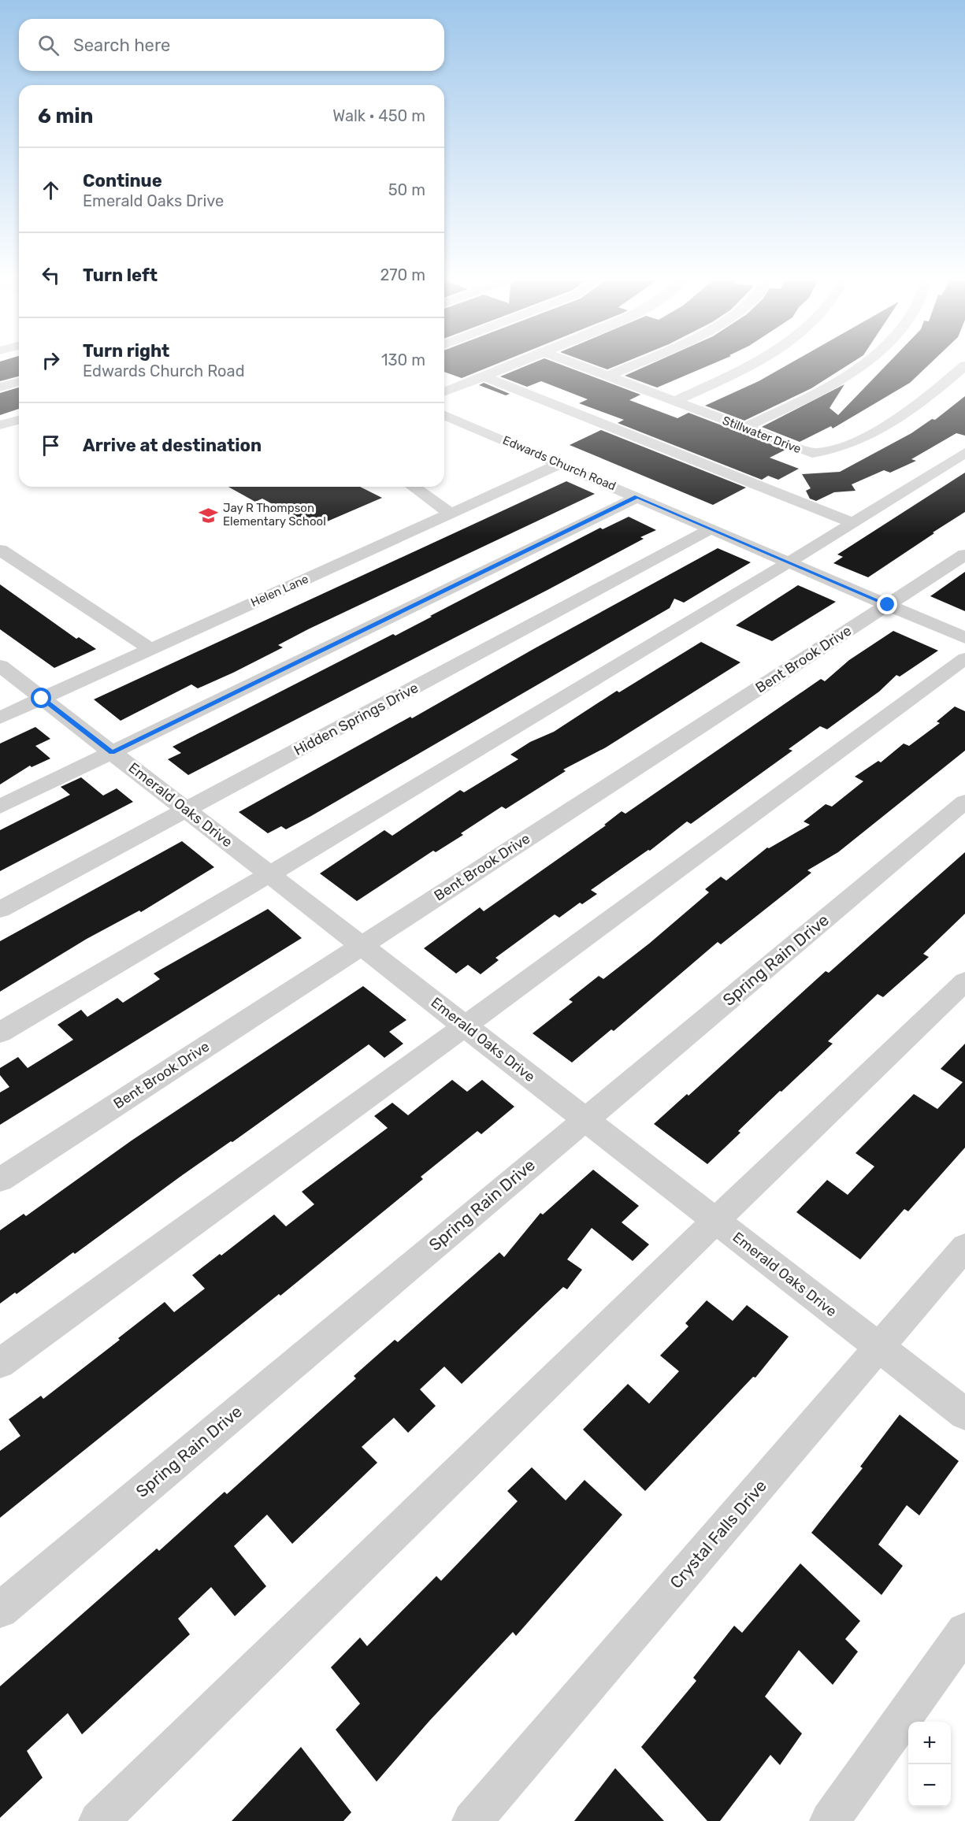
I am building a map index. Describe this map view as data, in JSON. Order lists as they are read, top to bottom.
{
  "streets": {
    "street": [
      "Stillwater Drive",
      "Edwards Church Road",
      "Helen Lane",
      "Bent Brook Drive",
      "Hidden Springs Drive",
      "Emerald Oaks Drive",
      "Spring Rain Drive",
      "Crystal Falls Drive"
    ]
  },
  "crossings": [
    ["Edwards Church Road", "Helen Lane"],
    ["Edwards Church Road", "Bent Brook Drive"],
    ["Edwards Church Road", "Hidden Springs Drive"],
    ["Helen Lane", "Emerald Oaks Drive"],
    ["Bent Brook Drive", "Emerald Oaks Drive"],
    ["Hidden Springs Drive", "Emerald Oaks Drive"],
    ["Emerald Oaks Drive", "Spring Rain Drive"],
    ["Emerald Oaks Drive", "Crystal Falls Drive"]
  ],
  "places": {
    "school or university": ["Jay R Thompson Elementary School"]
  },
  "page": {
    "search": "Search here",
    "heading": ["6 min", "Walk · 450 m"],
    "list": [
      ["Continue", "Emerald Oaks Drive", "50 m"],
      ["Turn left", "270 m"],
      ["Turn right", "Edwards Church Road", "130 m"],
      "Arrive at destination"
    ],
    "map_buttons": ["+", "−"]
  }
}
